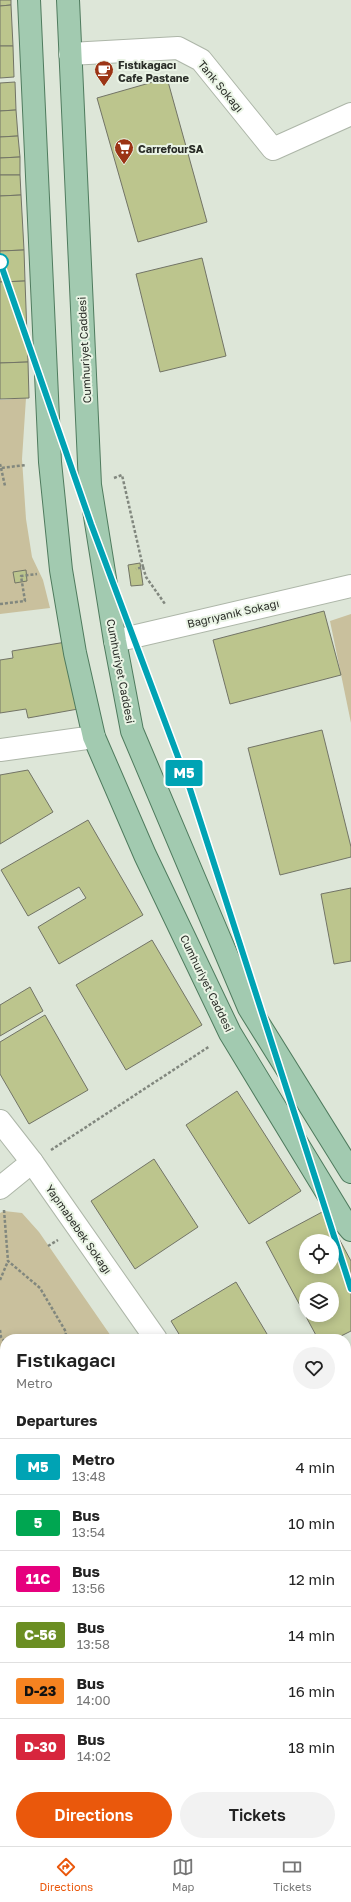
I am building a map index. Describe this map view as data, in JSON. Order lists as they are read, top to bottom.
{
  "streets": {
    "main road": ["Cumhuriyet Caddesi"],
    "street": ["Tank Sokağı", "Bağrıyanık Sokağı", "Yapmabebek Sokağı"]
  },
  "crossings": [
    ["Tank Sokağı", "Cumhuriyet Caddesi"],
    ["Cumhuriyet Caddesi", "Bağrıyanık Sokağı"]
  ],
  "places": {
    "cafe": ["Fıstıkağacı Cafe Pastane"],
    "supermarket": ["CarrefourSA"]
  },
  "lines": ["metro line M5"],
  "page": {
    "on_map": "M5",
    "heading": [
      ["Fıstıkağacı", "Metro"],
      "Departures"
    ],
    "list": [
      {
        "mark": "M5",
        "name": "Metro",
        "note": "13:48",
        "value": "4 min"
      },
      {
        "mark": "5",
        "name": "Bus",
        "note": "13:54",
        "value": "10 min"
      },
      {
        "mark": "11C",
        "name": "Bus",
        "note": "13:56",
        "value": "12 min"
      },
      {
        "mark": "C-56",
        "name": "Bus",
        "note": "13:58",
        "value": "14 min"
      },
      {
        "mark": "D-23",
        "name": "Bus",
        "note": "14:00",
        "value": "16 min"
      },
      {
        "mark": "D-30",
        "name": "Bus",
        "note": "14:02",
        "value": "18 min"
      }
    ],
    "buttons": ["Directions", "Tickets"],
    "tabs": ["Directions", "Map", "Tickets"]
  }
}
